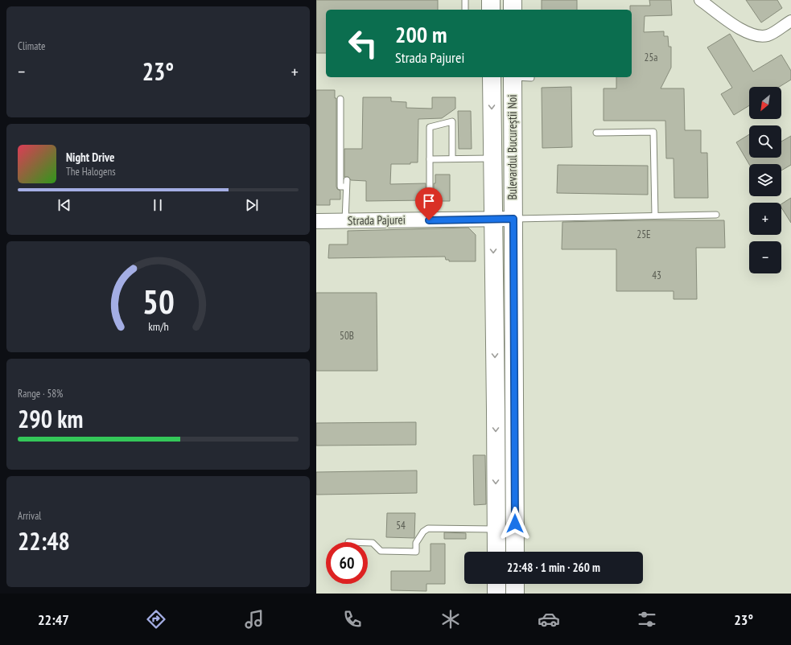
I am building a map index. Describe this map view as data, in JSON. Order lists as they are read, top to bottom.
{
  "streets": {
    "main road": ["Bulevardul Bucureștii Noi"],
    "street": ["Strada Pajurei"]
  },
  "crossings": [
    ["Bulevardul Bucureștii Noi", "Strada Pajurei"]
  ],
  "house_numbers": [
    "25a",
    "25E",
    "43",
    "50B",
    "54"
  ],
  "north": "bottom left",
  "page": {
    "tile": [
      "Climate",
      ["Range · 58%", "290 km"],
      ["Arrival", "22:48"]
    ],
    "turn": ["200 m", "Strada Pajurei"],
    "heat": ["−", "23°", "+"],
    "map_buttons": ["+", "−"],
    "song": ["Night Drive", "The Halogens"],
    "limit": "60",
    "trip": "22:48 · 1 min · 260 m",
    "tabs": ["22:47", "23°"],
    "gauge": ["50", "km/h"]
  }
}
